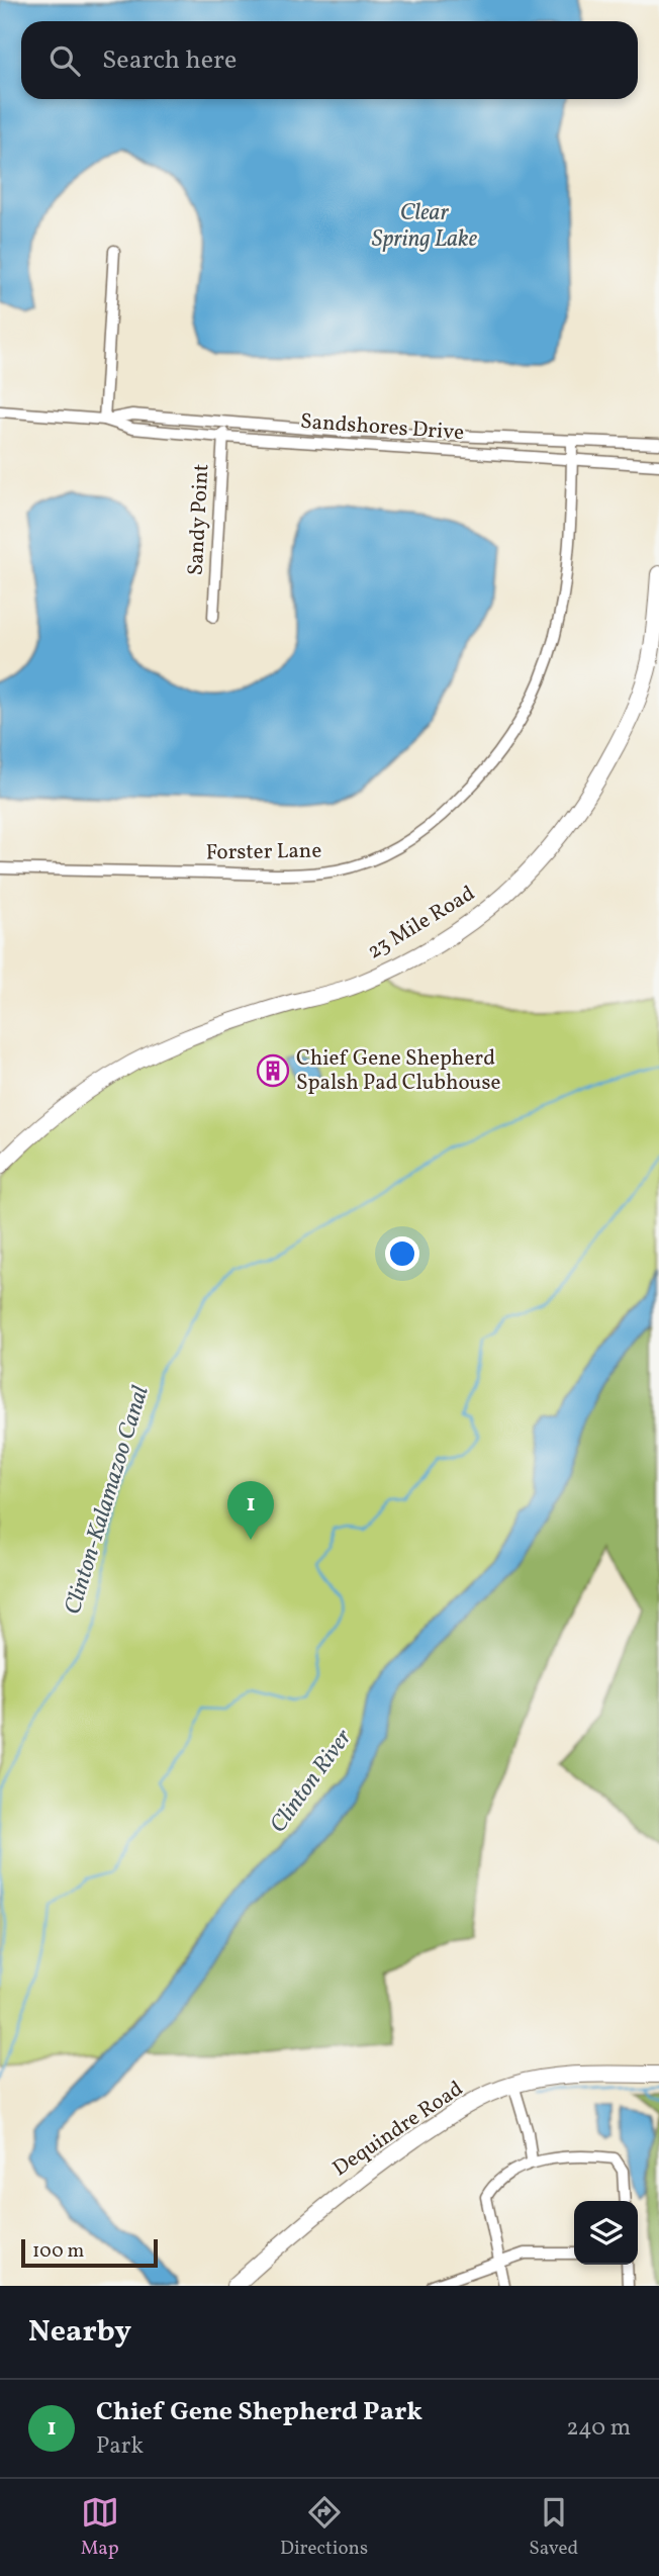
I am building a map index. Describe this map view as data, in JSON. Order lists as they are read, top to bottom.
{
  "streets": {
    "main road": ["23 Mile Road", "Dequindre Road"],
    "street": ["Sandshores Drive", "Sandy Point", "Forster Lane"]
  },
  "crossings": [
    ["Sandshores Drive", "Sandy Point"],
    ["Sandshores Drive", "Forster Lane"]
  ],
  "water": ["Clear Spring Lake", "Clinton-Kalamazoo Canal", "Clinton River"],
  "places": {
    "building": ["Chief Gene Shepherd Spalsh Pad Clubhouse"]
  },
  "scale_bar": "100 m",
  "page": {
    "search": "Search here",
    "pins": "1",
    "scale": "100 m",
    "heading": "Nearby",
    "list": [
      {
        "mark": "1",
        "name": "Chief Gene Shepherd Park",
        "note": "Park",
        "value": "240 m"
      }
    ],
    "nav": ["Map", "Directions", "Saved"]
  }
}
